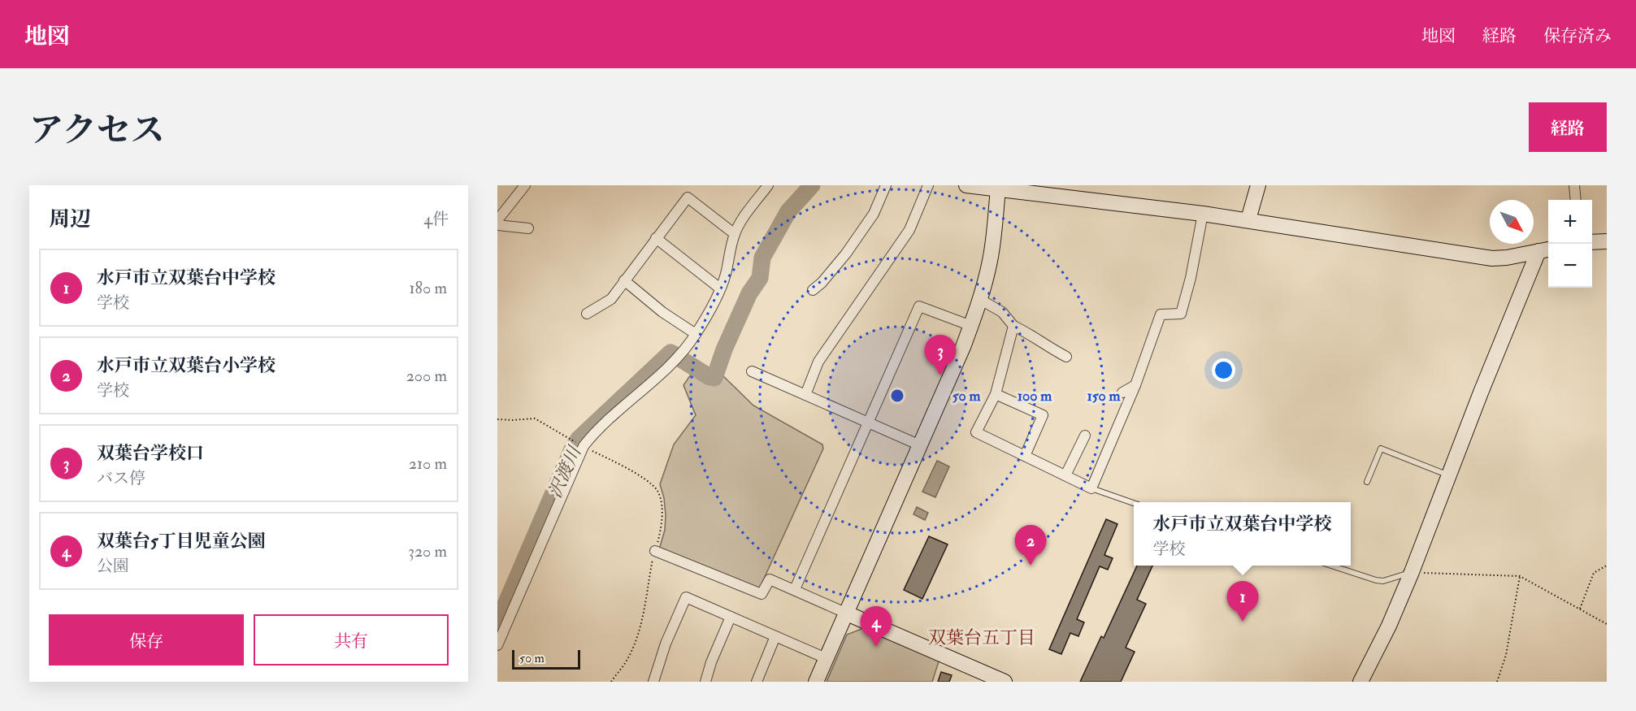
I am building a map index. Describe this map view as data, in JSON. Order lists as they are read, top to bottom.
{
  "districts": ["双葉台五丁目"],
  "water": ["沢渡川"],
  "scale_bar": "50 m",
  "north": "bottom right",
  "page": {
    "header": "地図",
    "nav": ["地図", "経路", "保存済み"],
    "title": "アクセス",
    "buttons": [
      "経路",
      ["保存", "共有"]
    ],
    "heading": ["周辺", "4件"],
    "map_buttons": ["+", "−"],
    "list": [
      {
        "mark": "1",
        "name": "水戸市立双葉台中学校",
        "note": "学校",
        "value": "180 m"
      },
      {
        "mark": "2",
        "name": "水戸市立双葉台小学校",
        "note": "学校",
        "value": "200 m"
      },
      {
        "mark": "3",
        "name": "双葉台学校口",
        "note": "バス停",
        "value": "210 m"
      },
      {
        "mark": "4",
        "name": "双葉台5丁目児童公園",
        "note": "公園",
        "value": "320 m"
      }
    ],
    "pins": [
      "3",
      "2",
      "1",
      "4"
    ],
    "popup": ["水戸市立双葉台中学校", "学校"],
    "scale": "50 m"
  },
  "rings": ["50 m", "100 m", "150 m"]
}
